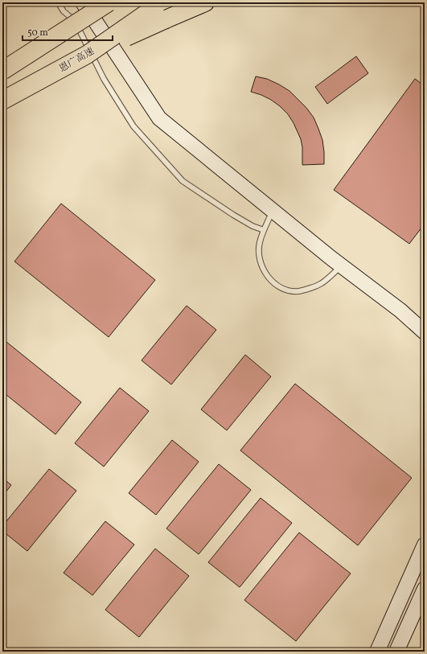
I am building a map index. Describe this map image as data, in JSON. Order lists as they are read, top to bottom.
{
  "streets": {
    "highway": ["恩广高速"]
  },
  "scale_bar": "50 m"
}
